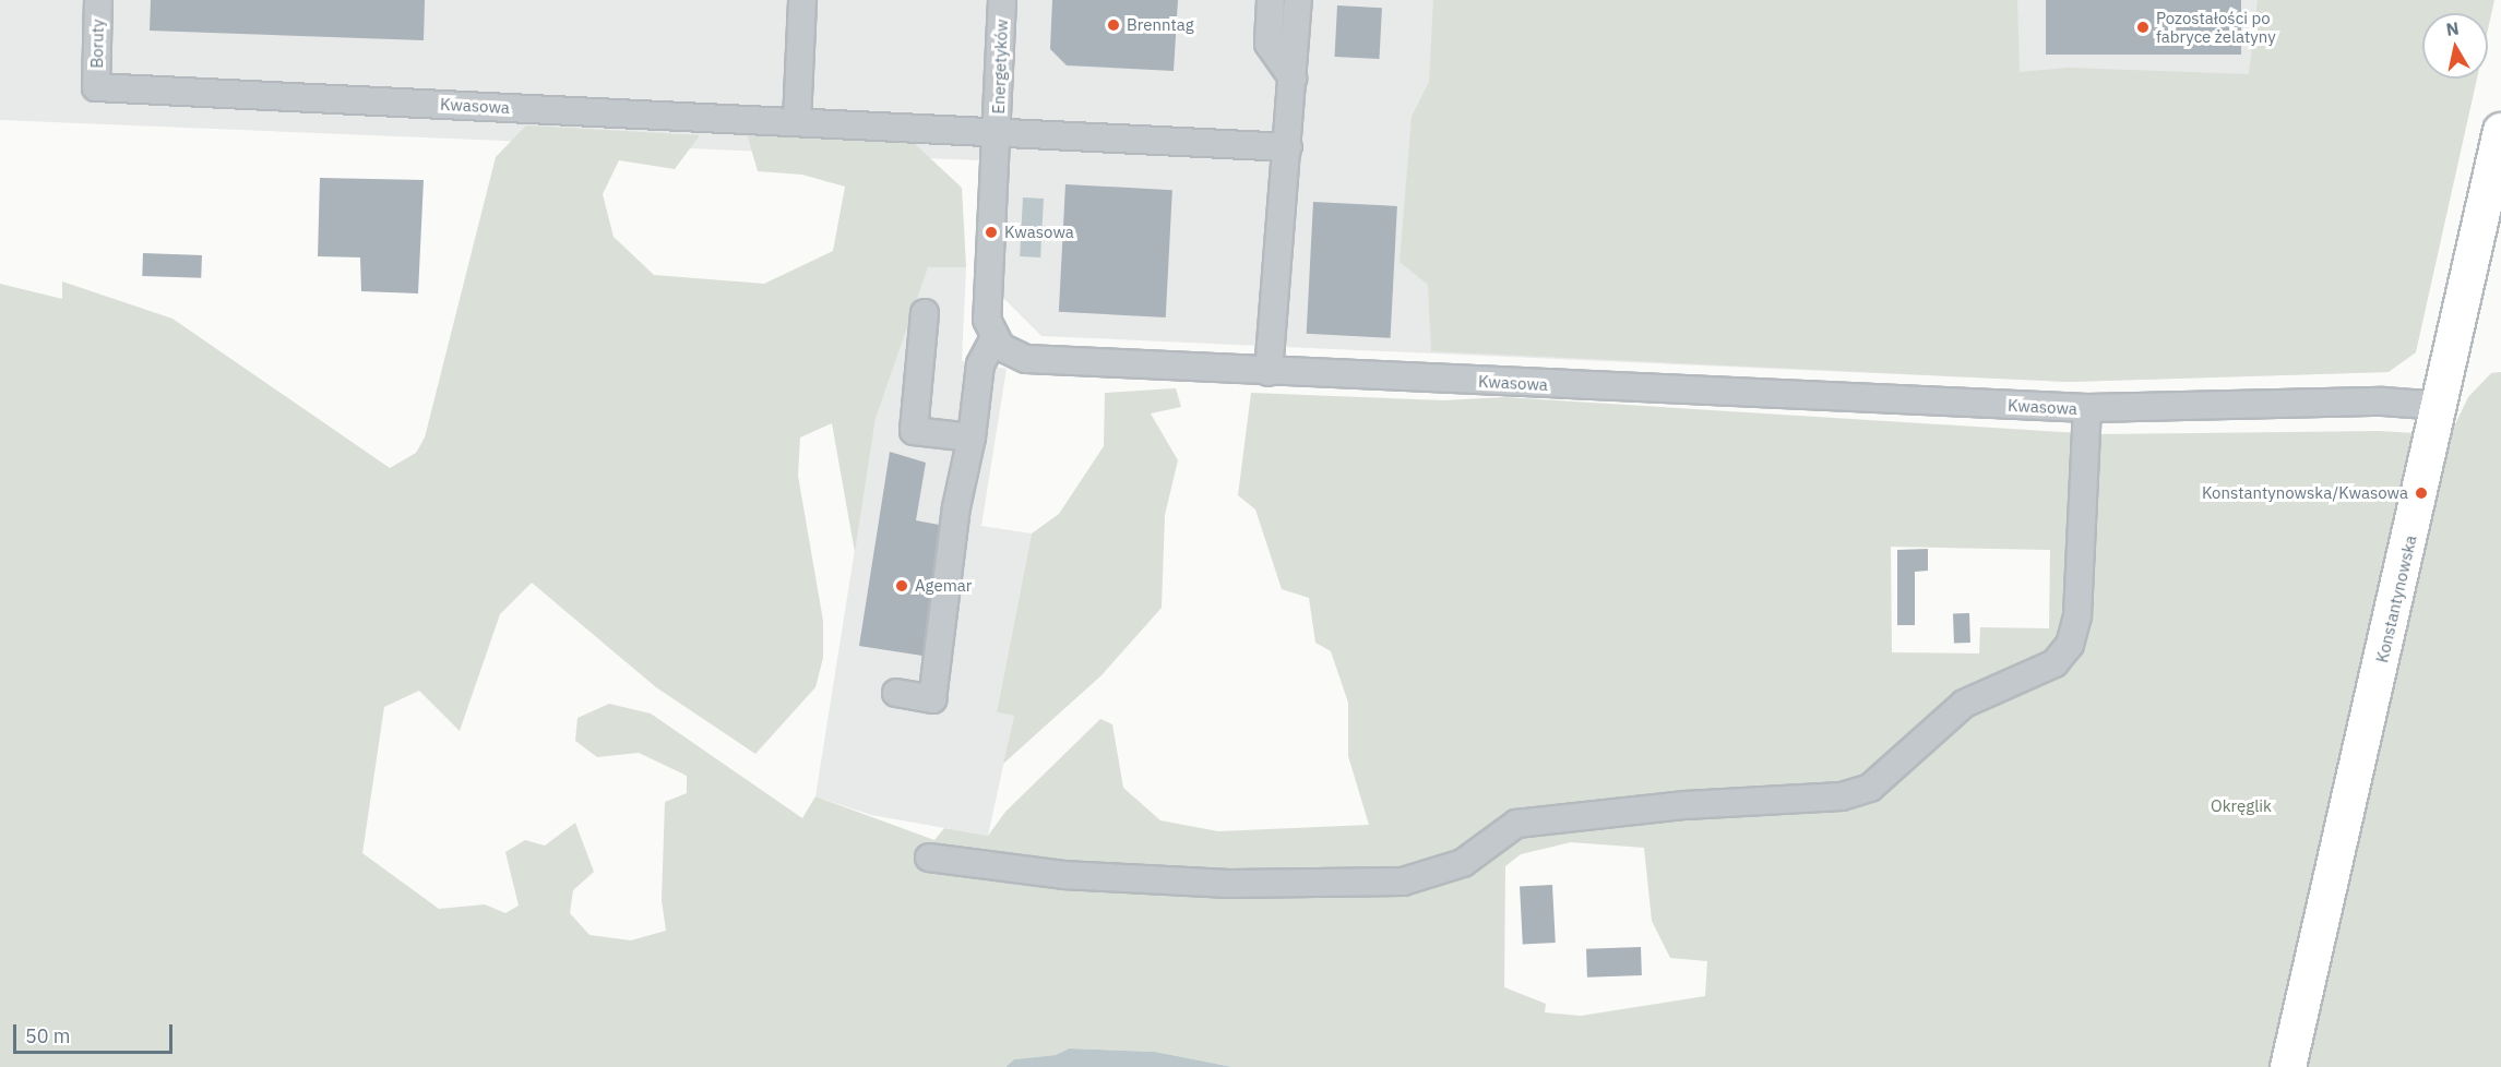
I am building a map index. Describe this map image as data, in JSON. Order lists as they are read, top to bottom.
{
  "streets": {
    "main road": ["Konstantynowska"],
    "street": ["Boruty", "Energetyków", "Kwasowa"]
  },
  "crossings": [
    ["Boruty", "Kwasowa"],
    ["Energetyków", "Kwasowa"],
    ["Kwasowa", "Konstantynowska"]
  ],
  "parks": ["Okręglik"],
  "places": [
    "Brenntag",
    "Pozostałości po fabryce żelatyny",
    "Kwasowa",
    "Konstantynowska/Kwasowa",
    "Agemar"
  ],
  "scale_bar": "50 m",
  "north": "top"
}
